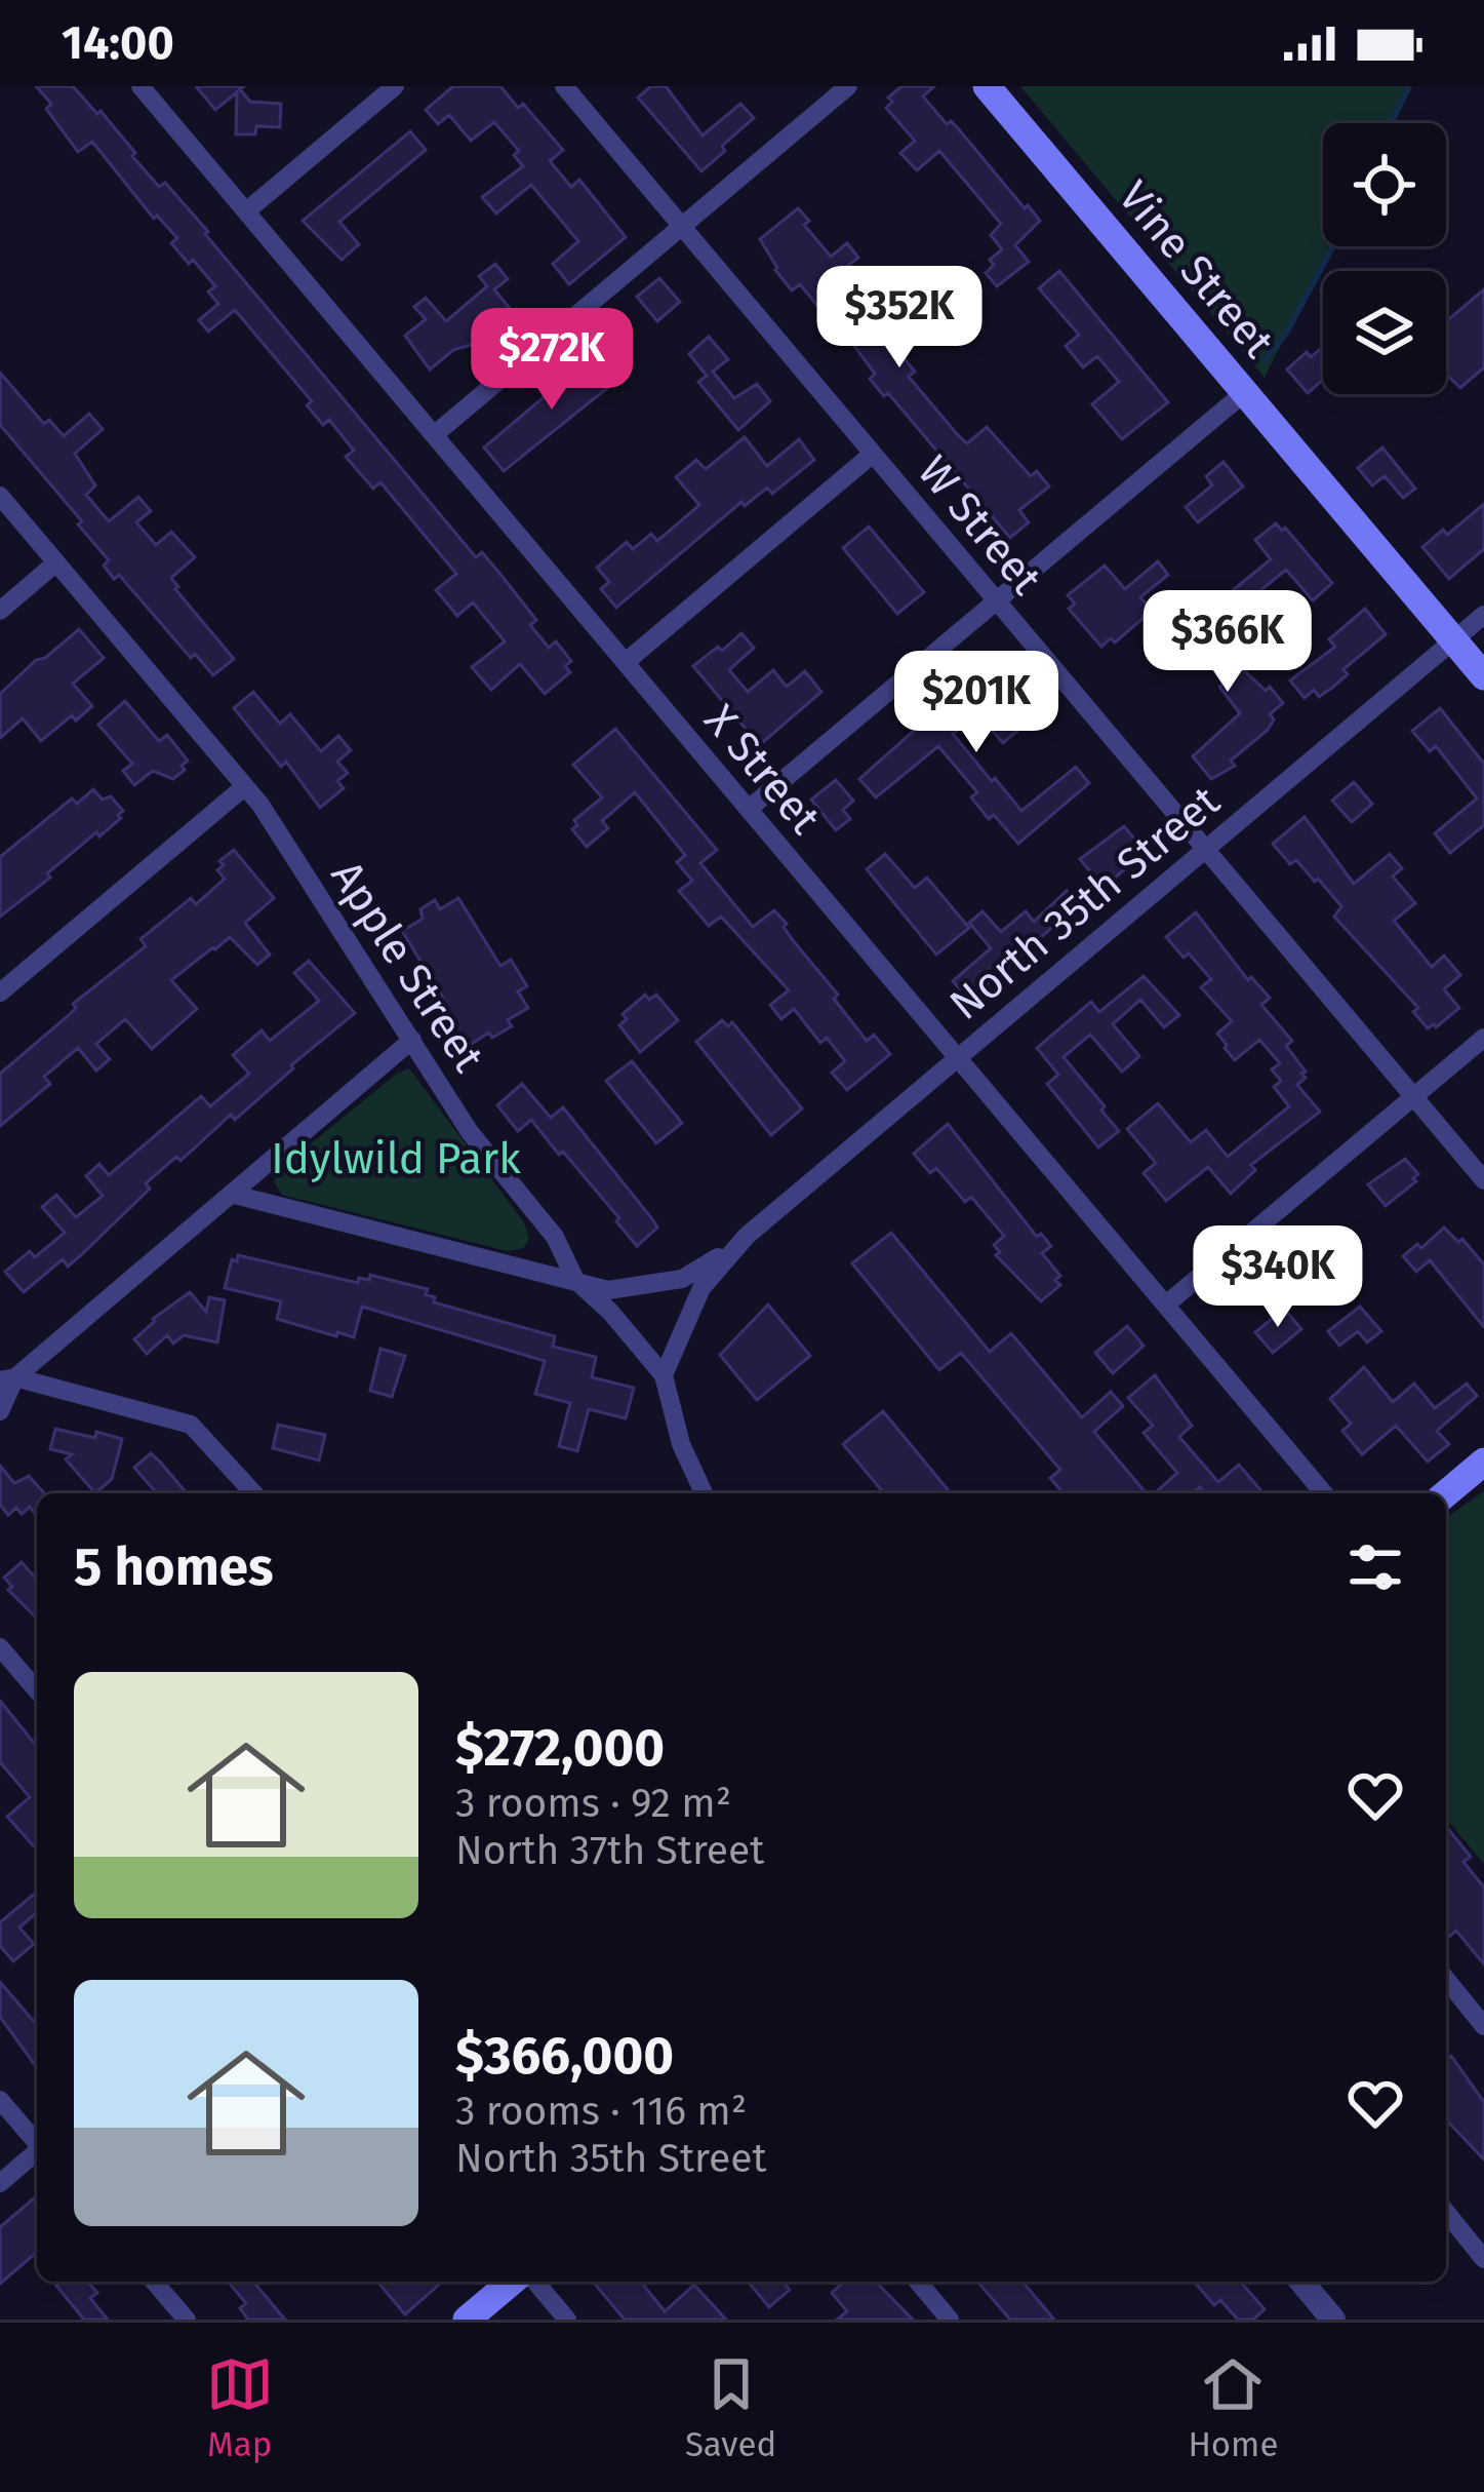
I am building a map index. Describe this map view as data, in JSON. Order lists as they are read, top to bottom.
{
  "streets": {
    "main road": ["Vine Street"],
    "street": [
      "W Street",
      "X Street",
      "North 35th Street",
      "Apple Street"
    ]
  },
  "crossings": [
    ["Vine Street", "North 35th Street"],
    ["W Street", "North 35th Street"],
    ["X Street", "North 35th Street"],
    ["North 35th Street", "Apple Street"]
  ],
  "parks": ["Idylwild Park"],
  "page": {
    "status": "14:00",
    "price": [
      "$352K",
      "$272K",
      "$366K",
      "$201K",
      "$340K"
    ],
    "heading": "5 homes",
    "list": [
      {
        "name": "$272,000",
        "note": "3 rooms · 92 m² · North 37th Street"
      },
      {
        "name": "$366,000",
        "note": "3 rooms · 116 m² · North 35th Street"
      }
    ],
    "tabs": ["Map", "Saved", "Home"]
  }
}
